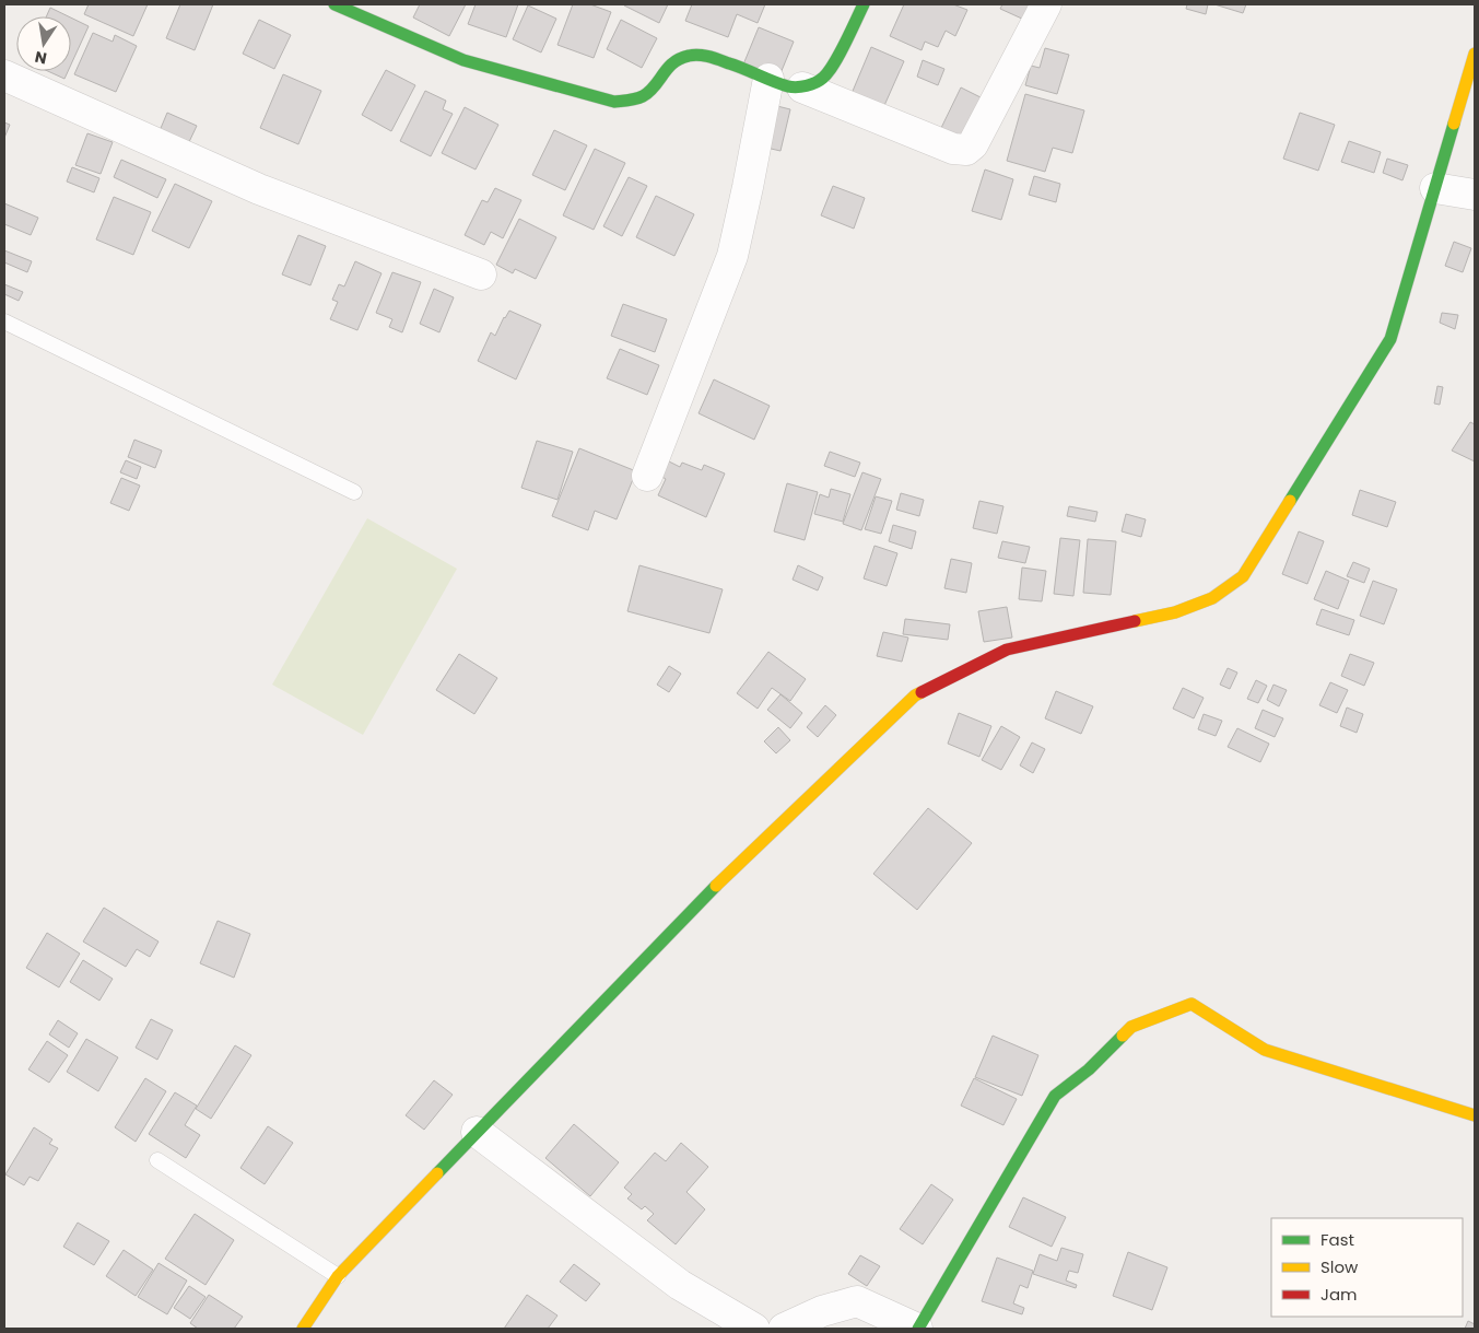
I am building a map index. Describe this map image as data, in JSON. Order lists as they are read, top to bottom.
{
  "legend": ["Fast", "Slow", "Jam"],
  "north": "bottom"
}
